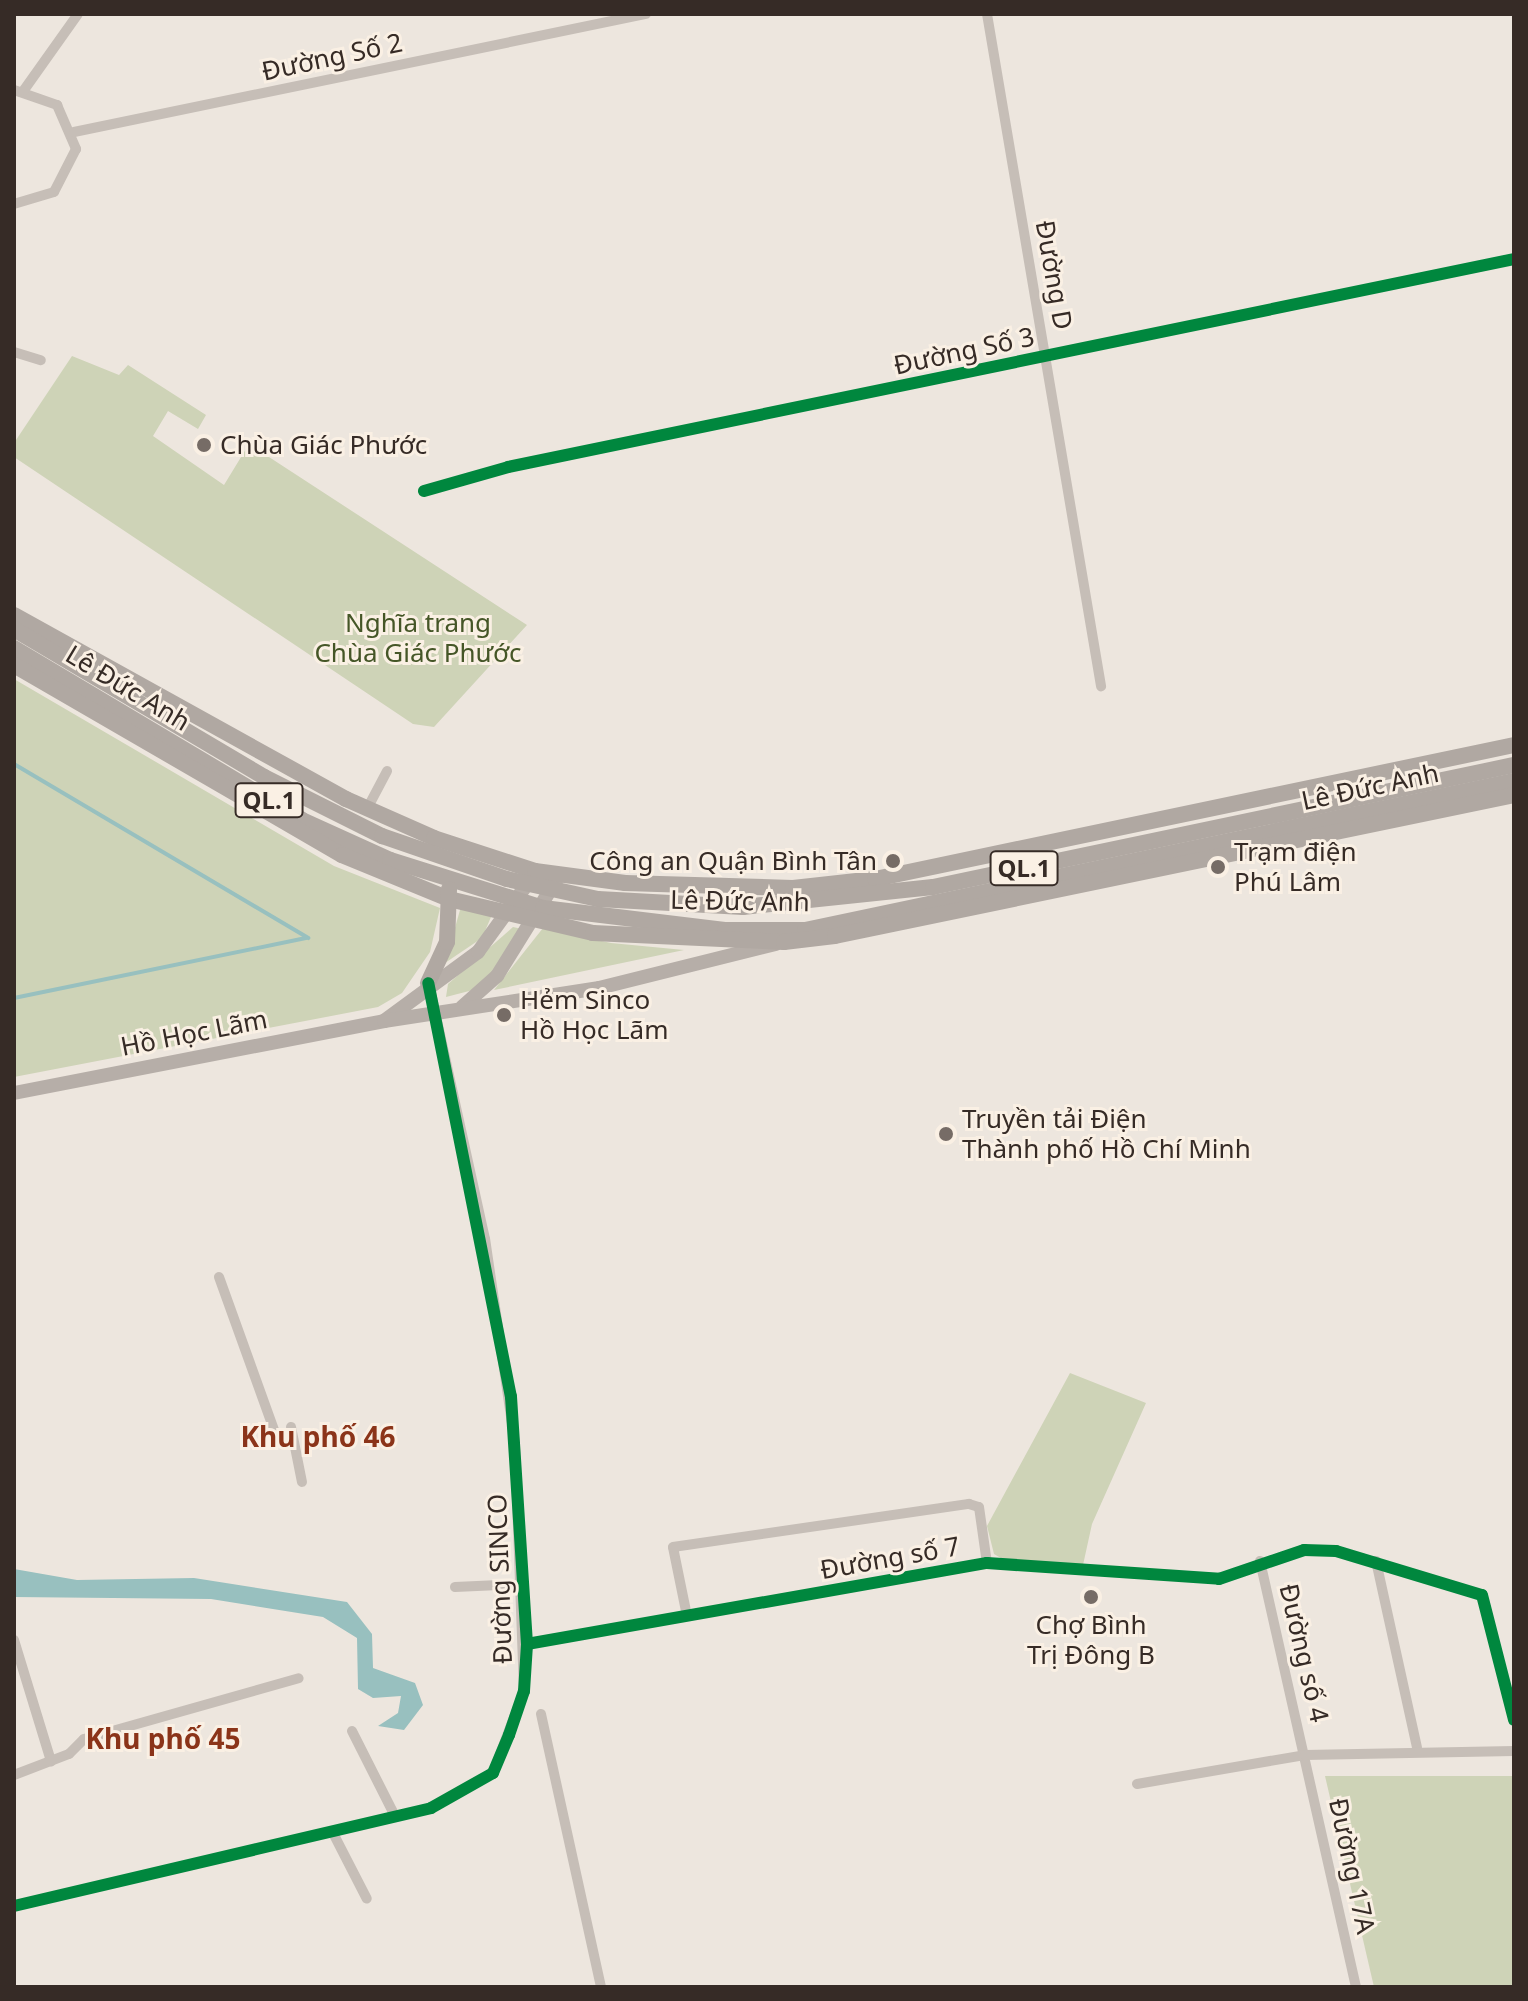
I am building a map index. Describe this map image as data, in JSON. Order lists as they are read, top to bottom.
{
  "streets": {
    "highway": ["Lê Đức Anh", "QL.1"],
    "main road": ["Hồ Học Lãm"],
    "street": [
      "Đường Số 2",
      "Đường D",
      "Đường Số 3",
      "Đường số 7",
      "Đường SINCO",
      "Đường số 4",
      "Đường 17A"
    ]
  },
  "crossings": [
    ["Đường D", "Đường Số 3"],
    ["Lê Đức Anh", "Hồ Học Lãm"],
    ["Hồ Học Lãm", "Đường SINCO"],
    ["Đường số 7", "Đường SINCO"],
    ["Đường số 7", "Đường số 4"],
    ["Đường số 4", "Đường 17A"]
  ],
  "districts": ["Khu phố 46", "Khu phố 45"],
  "parks": ["Nghĩa trang Chùa Giác Phước"],
  "places": [
    "Chùa Giác Phước",
    "Công an Quận Bình Tân",
    "Trạm điện Phú Lâm",
    "Hẻm Sinco Hồ Học Lãm",
    "Truyền tải Điện Thành phố Hồ Chí Minh",
    "Chợ Bình Trị Đông B"
  ]
}
